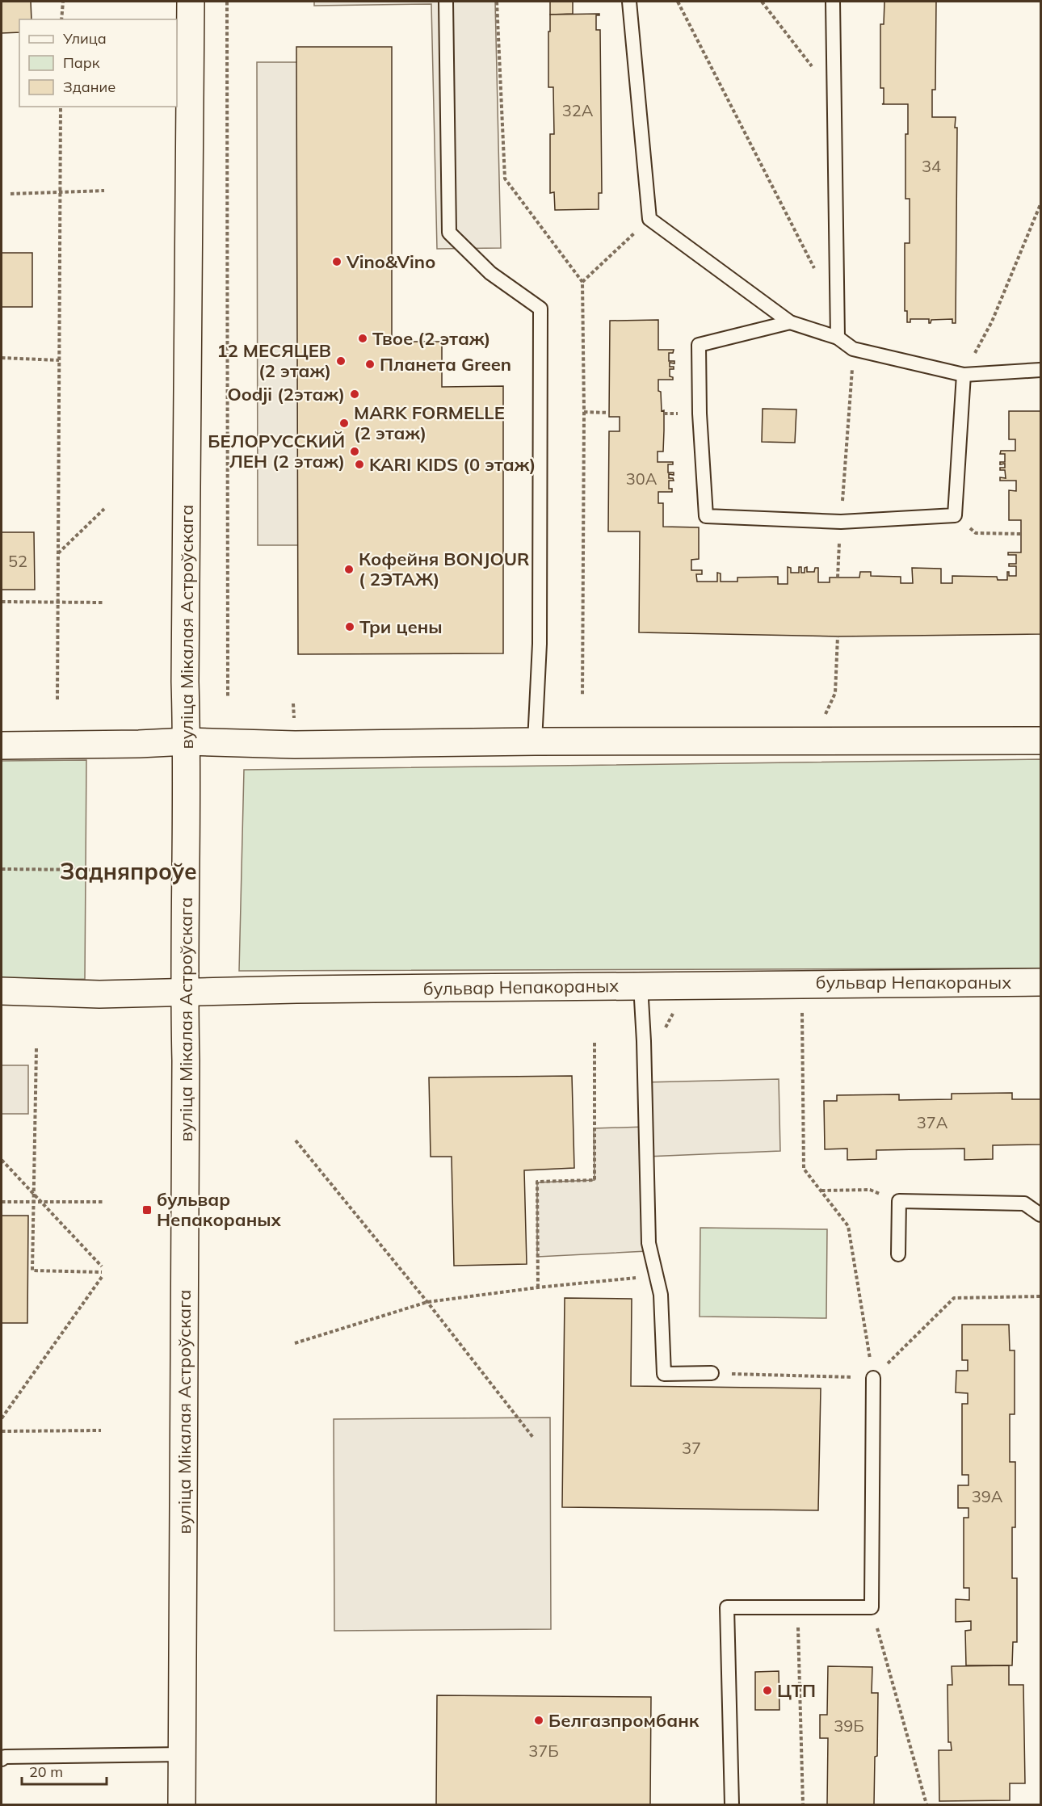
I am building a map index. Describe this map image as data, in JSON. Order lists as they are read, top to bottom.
{
  "streets": {
    "main road": ["вуліца Мікалая Астроўскага", "бульвар Непакораных"]
  },
  "crossings": [
    ["вуліца Мікалая Астроўскага", "бульвар Непакораных"]
  ],
  "districts": ["Задняпроўе"],
  "places": {
    "other": [
      "Vino&Vino",
      "Твое (2 этаж)",
      "12 МЕСЯЦЕВ (2 этаж)",
      "Планета Green",
      "Oodji (2этаж)",
      "MARK FORMELLE (2 этаж)",
      "БЕЛОРУССКИЙ ЛЕН (2 этаж)",
      "KARI KIDS (0 этаж)",
      "Кофейня BONJOUR ( 2ЭТАЖ)",
      "Три цены",
      "ЦТП",
      "Белгазпромбанк"
    ],
    "transit": ["бульвар Непакораных"]
  },
  "house_numbers": [
    "32А",
    "34",
    "30А",
    "52",
    "37А",
    "37",
    "39А",
    "39Б",
    "37Б"
  ],
  "legend": ["Улица", "Парк", "Здание"],
  "scale_bar": "20 m"
}
